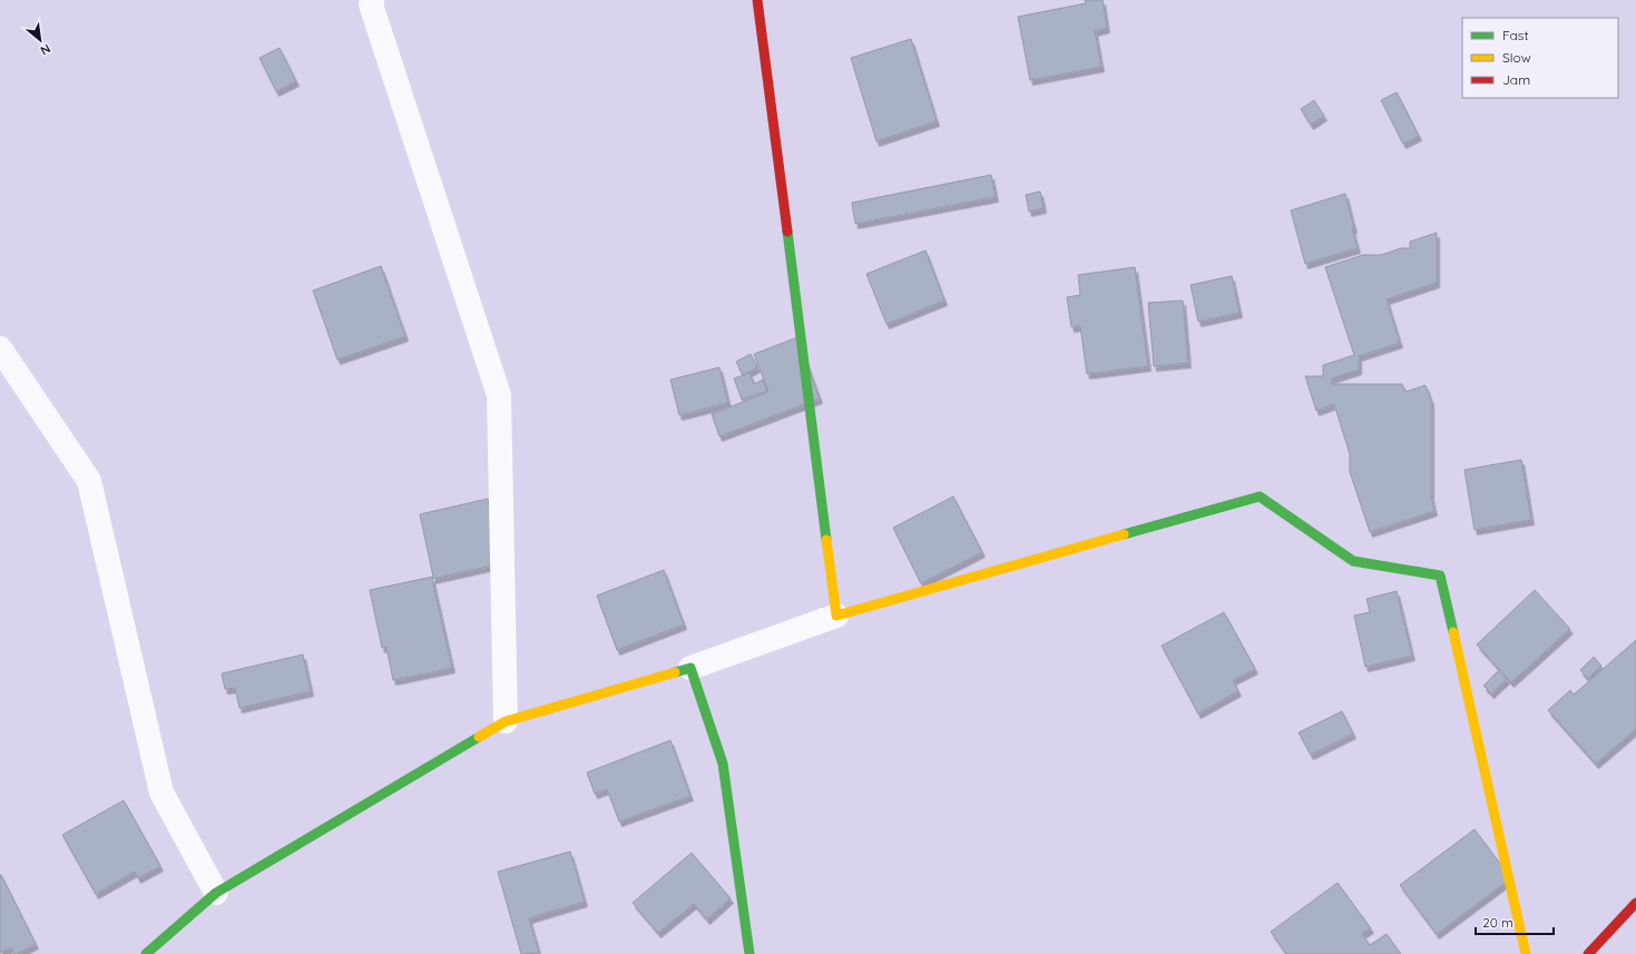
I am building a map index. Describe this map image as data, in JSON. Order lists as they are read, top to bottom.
{
  "legend": ["Fast", "Slow", "Jam"],
  "scale_bar": "20 m",
  "north": "bottom right"
}
